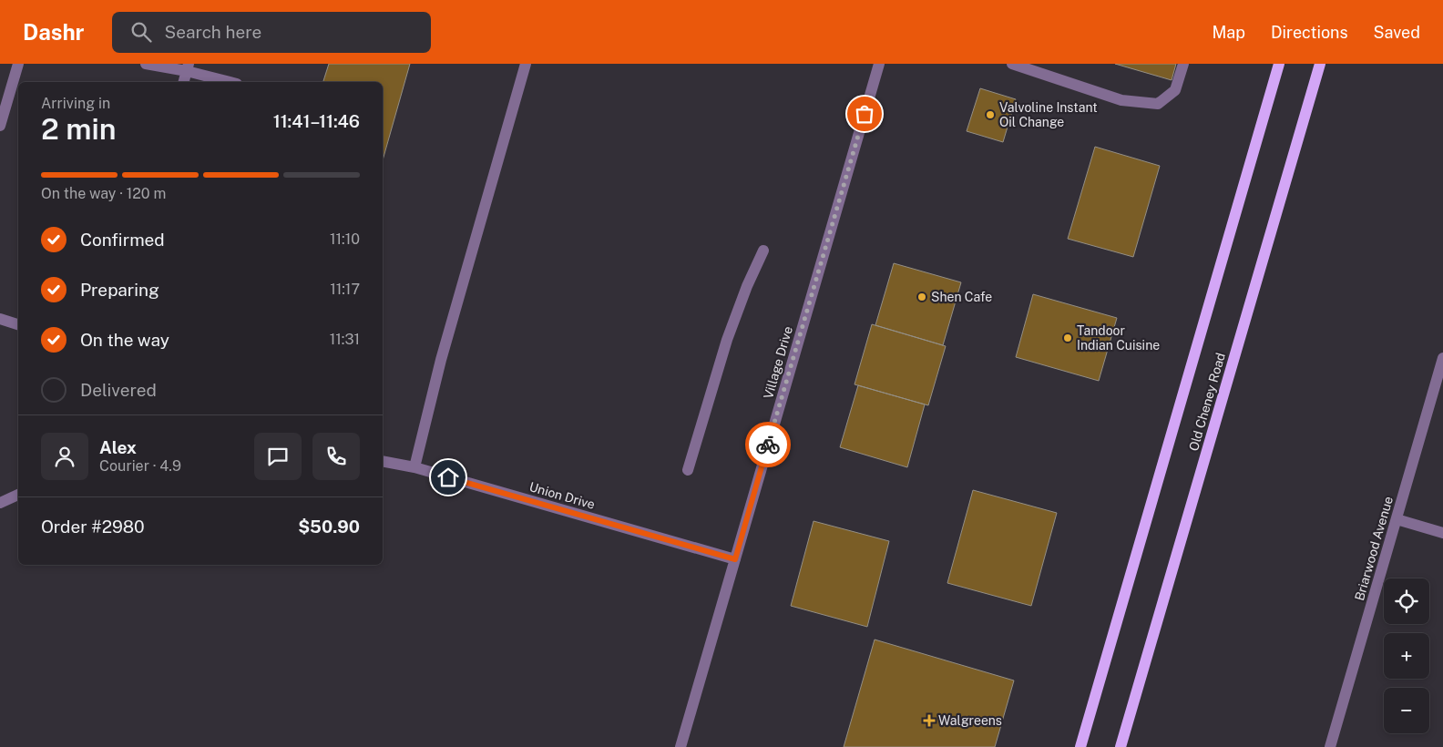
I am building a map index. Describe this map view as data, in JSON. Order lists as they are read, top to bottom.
{
  "streets": {
    "main road": ["Old Cheney Road"],
    "street": ["Village Drive", "Union Drive", "Briarwood Avenue"]
  },
  "crossings": [
    ["Village Drive", "Union Drive"]
  ],
  "places": {
    "other": ["Valvoline Instant Oil Change", "Shen Cafe", "Tandoor Indian Cuisine"],
    "health": ["Walgreens"]
  },
  "page": {
    "header": "Dashr",
    "search": "Search here",
    "nav": ["Map", "Directions", "Saved"],
    "heading": ["2 min", "Arriving in", "11:41–11:46"],
    "panel": [
      "Alex",
      "Courier · 4.9",
      "Order #2980",
      "$50.90"
    ],
    "bar": "On the way · 120 m",
    "list": [
      ["Confirmed", "11:10"],
      ["Preparing", "11:17"],
      ["On the way", "11:31"],
      "Delivered"
    ],
    "map_buttons": ["+", "−"]
  }
}
